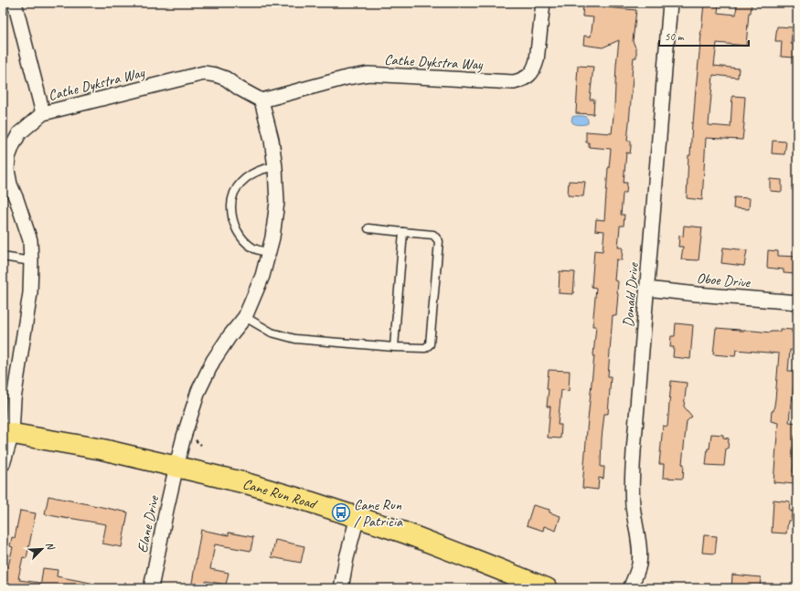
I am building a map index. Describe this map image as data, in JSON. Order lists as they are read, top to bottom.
{
  "streets": {
    "highway": ["Cane Run Road"],
    "street": [
      "Cathe Dykstra Way",
      "Oboe Drive",
      "Donald Drive",
      "Elane Drive"
    ]
  },
  "crossings": [
    ["Oboe Drive", "Donald Drive"],
    ["Cane Run Road", "Elane Drive"]
  ],
  "places": {
    "bus stop": ["Cane Run / Patricia"]
  },
  "scale_bar": "50 m",
  "north": "top right"
}
